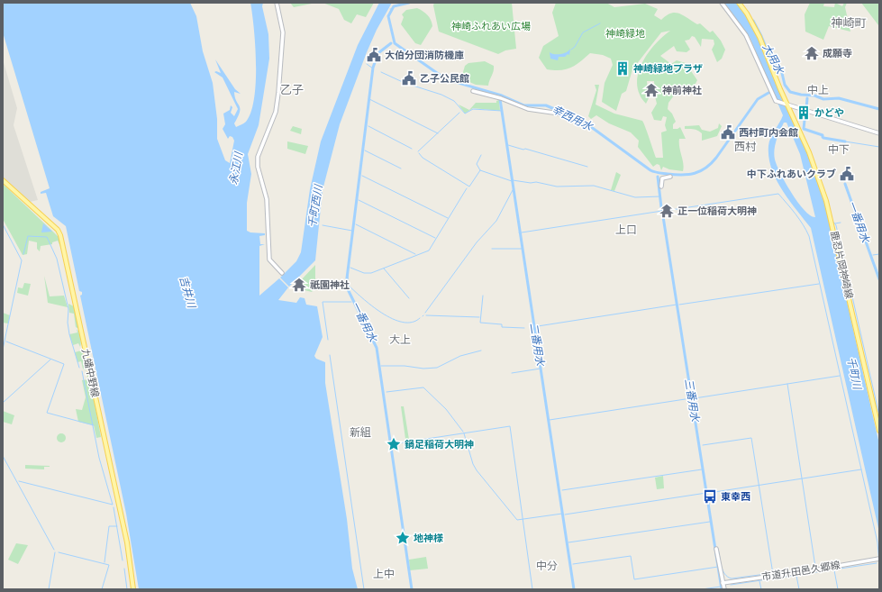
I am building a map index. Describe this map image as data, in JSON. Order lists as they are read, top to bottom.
{
  "streets": {
    "main road": ["鹿忍片岡神崎線", "九蟠中野線"],
    "street": ["市道升田邑久郷線"]
  },
  "districts": [
    "神崎町",
    "乙子",
    "中上",
    "西村",
    "中下",
    "上口",
    "大上",
    "新組",
    "中分",
    "上中"
  ],
  "water": [
    "大用水",
    "幸西用水",
    "永江川",
    "千町西川",
    "一番用水",
    "吉井川",
    "二番用水",
    "千町川",
    "三番用水"
  ],
  "parks": ["神崎ふれあい広場", "神崎緑地"],
  "places": {
    "temple": [
      "成願寺",
      "神前神社",
      "正一位稲荷大明神",
      "祇園神社"
    ],
    "public building": [
      "大伯分団消防機庫",
      "乙子公民館",
      "西村町内会館",
      "中下ふれあいクラブ"
    ],
    "building": ["神崎緑地プラザ", "かどや"],
    "place": ["鍋足稲荷大明神", "地神様"],
    "bus stop": ["東幸西"]
  }
}
